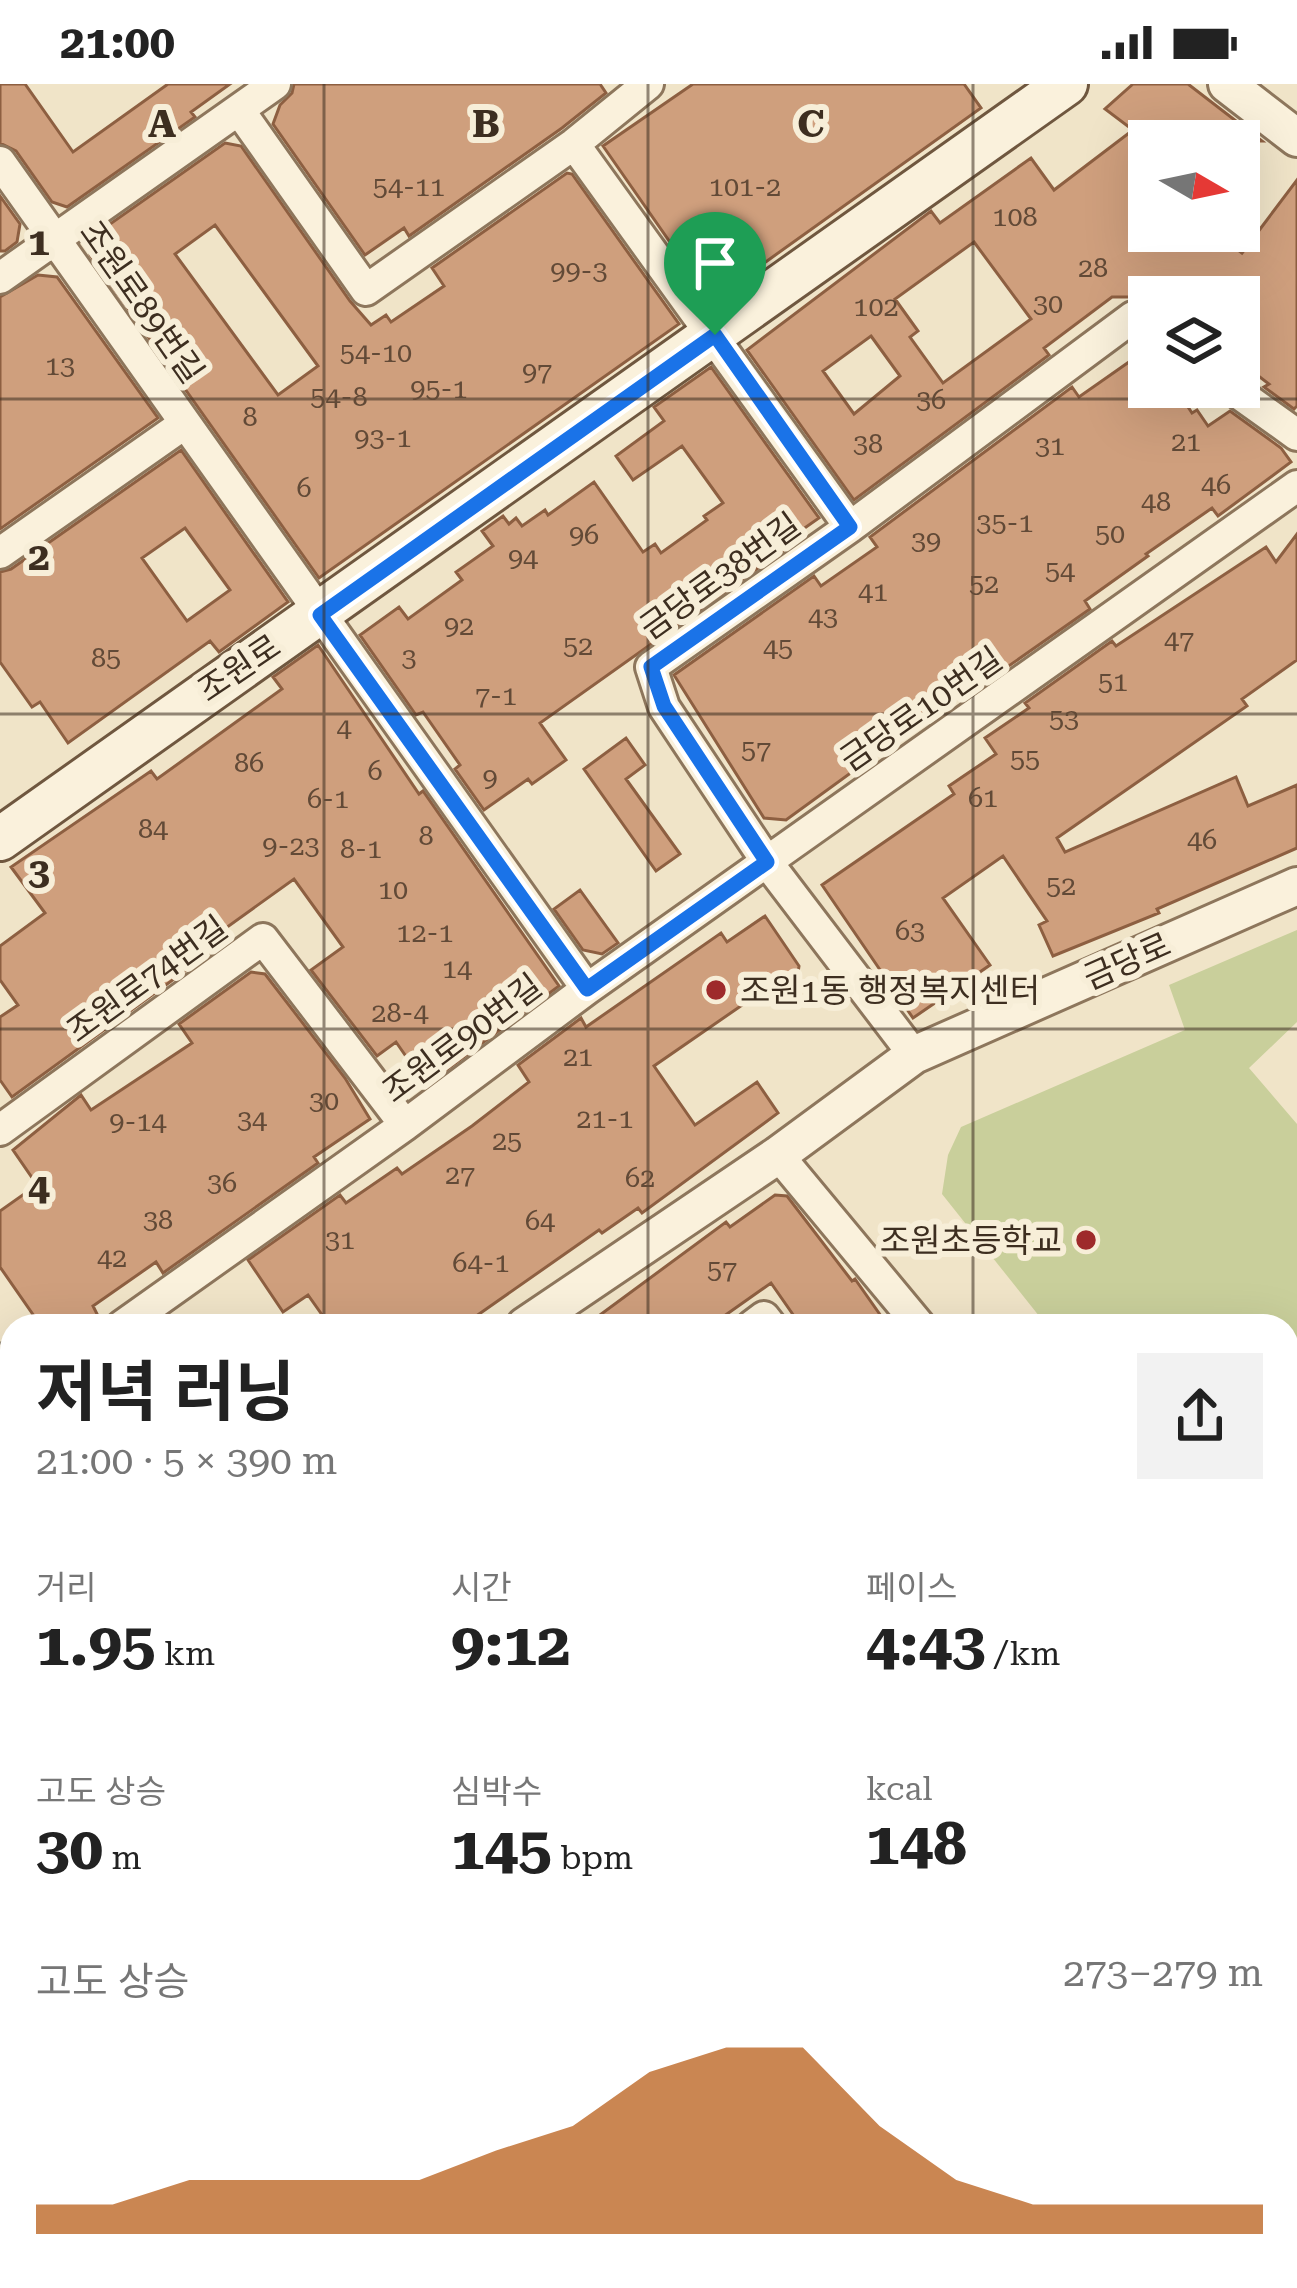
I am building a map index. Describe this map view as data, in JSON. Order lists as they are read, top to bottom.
{
  "streets": {
    "main road": ["조원로"],
    "street": [
      "조원로89번길",
      "금당로38번길",
      "금당로10번길",
      "금당로",
      "조원로74번길",
      "조원로90번길"
    ]
  },
  "crossings": [
    ["조원로89번길", "조원로"],
    ["조원로89번길", "조원로90번길"],
    ["금당로38번길", "금당로10번길"],
    ["금당로38번길", "금당로"],
    ["조원로", "조원로90번길"],
    ["금당로10번길", "조원로90번길"],
    ["조원로74번길", "조원로90번길"]
  ],
  "places": ["조원1동 행정복지센터", "조원초등학교"],
  "house_numbers": [
    "54-11",
    "101-2",
    "108",
    "28",
    "99-3",
    "30",
    "102",
    "54-10",
    "13",
    "97",
    "95-1",
    "54-8",
    "36",
    "8",
    "93-1",
    "21",
    "38",
    "31",
    "46",
    "6",
    "48",
    "35-1",
    "50",
    "96",
    "39",
    "94",
    "54",
    "52",
    "41",
    "43",
    "92",
    "47",
    "52",
    "45",
    "85",
    "3",
    "51",
    "7-1",
    "53",
    "4",
    "57",
    "55",
    "86",
    "6",
    "9",
    "61",
    "6-1",
    "84",
    "8",
    "46",
    "9-23",
    "8-1",
    "52",
    "10",
    "63",
    "12-1",
    "14",
    "28-4",
    "21",
    "30",
    "21-1",
    "34",
    "9-14",
    "25",
    "27",
    "62",
    "36",
    "38",
    "64",
    "31",
    "42",
    "64-1",
    "57"
  ],
  "north": "right",
  "page": {
    "status": "21:00",
    "heading": ["저녁 러닝", "21:00 · 5 × 390 m"],
    "stats": [
      ["거리", "1.95 km"],
      ["시간", "9:12"],
      ["페이스", "4:43 /km"],
      ["고도 상승", "30 m"],
      ["심박수", "145 bpm"],
      ["kcal", "148"]
    ],
    "chart": ["고도 상승", "273–279 m"]
  },
  "grid": {
    "columns": ["A", "B", "C"],
    "rows": [
      "1",
      "2",
      "3",
      "4"
    ]
  }
}
